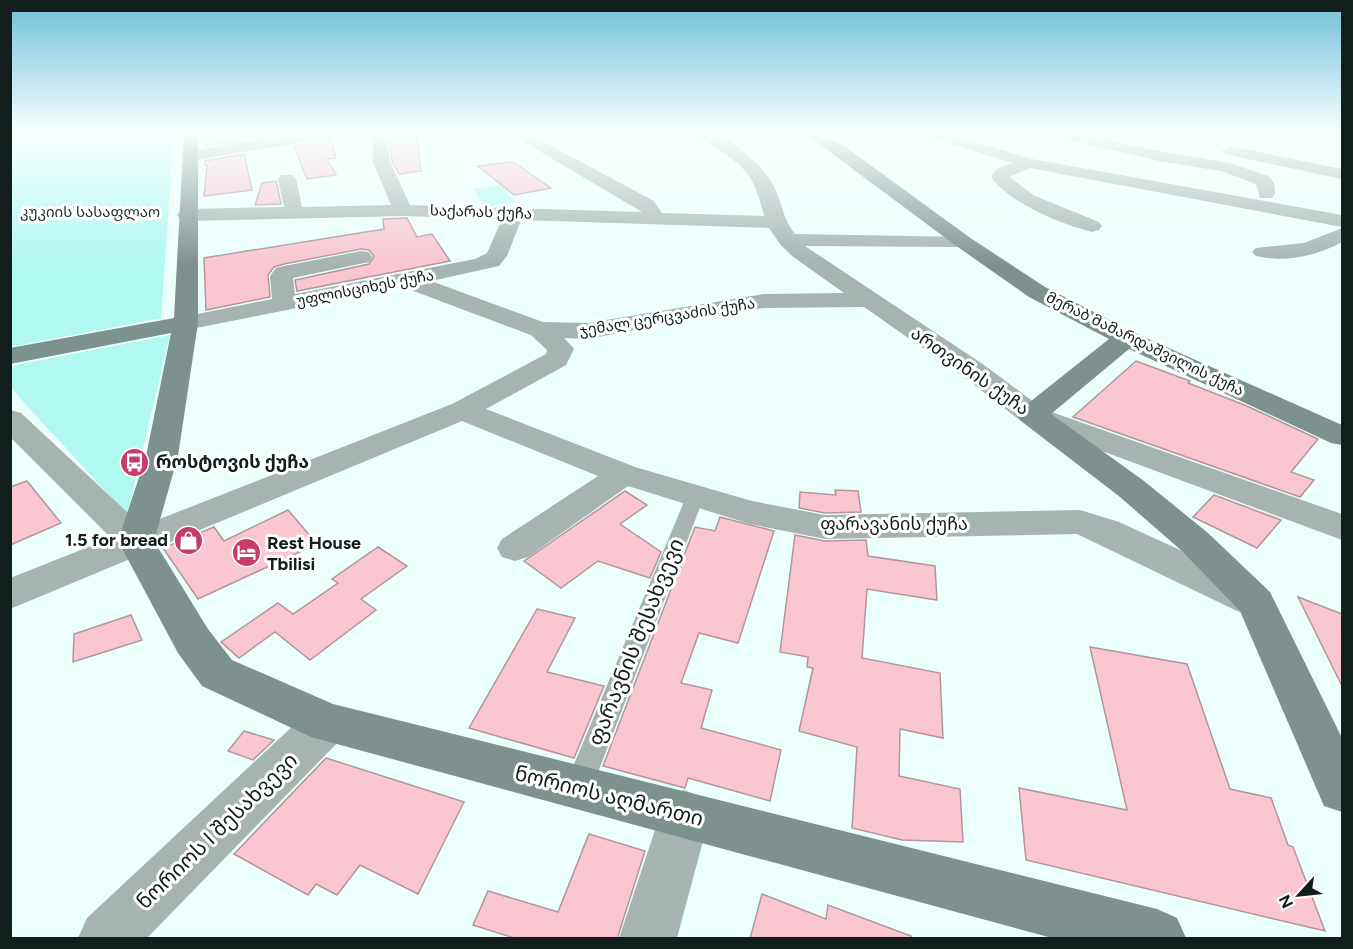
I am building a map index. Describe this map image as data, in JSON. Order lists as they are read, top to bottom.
{
  "streets": {
    "street": [
      "საქარას ქუჩა",
      "უფლისციხეს ქუჩა",
      "ჯემალ ცერცვაძის ქუჩა",
      "მერაბ მამარდაშვილის ქუჩა",
      "ართვინის ქუჩა",
      "ფარავანის ქუჩა",
      "ნორიოს აღმართი",
      "ნორიოს I შესახვევი"
    ],
    "lane": ["ფარავნის შესახვევი"]
  },
  "crossings": [
    ["საქარას ქუჩა", "უფლისციხეს ქუჩა"],
    ["საქარას ქუჩა", "მერაბ მამარდაშვილის ქუჩა"],
    ["საქარას ქუჩა", "ართვინის ქუჩა"],
    ["უფლისციხეს ქუჩა", "ჯემალ ცერცვაძის ქუჩა"],
    ["ჯემალ ცერცვაძის ქუჩა", "ართვინის ქუჩა"],
    ["ფარავანის ქუჩა", "ფარავნის შესახვევი"],
    ["ფარავნის შესახვევი", "ნორიოს აღმართი"],
    ["ნორიოს აღმართი", "ნორიოს I შესახვევი"]
  ],
  "parks": ["კუკიის სასაფლაო"],
  "places": {
    "bus stop": ["როსტოვის ქუჩა"],
    "shop": ["1.5 for bread"],
    "hotel": ["Rest House Tbilisi"]
  },
  "north": "bottom left"
}
